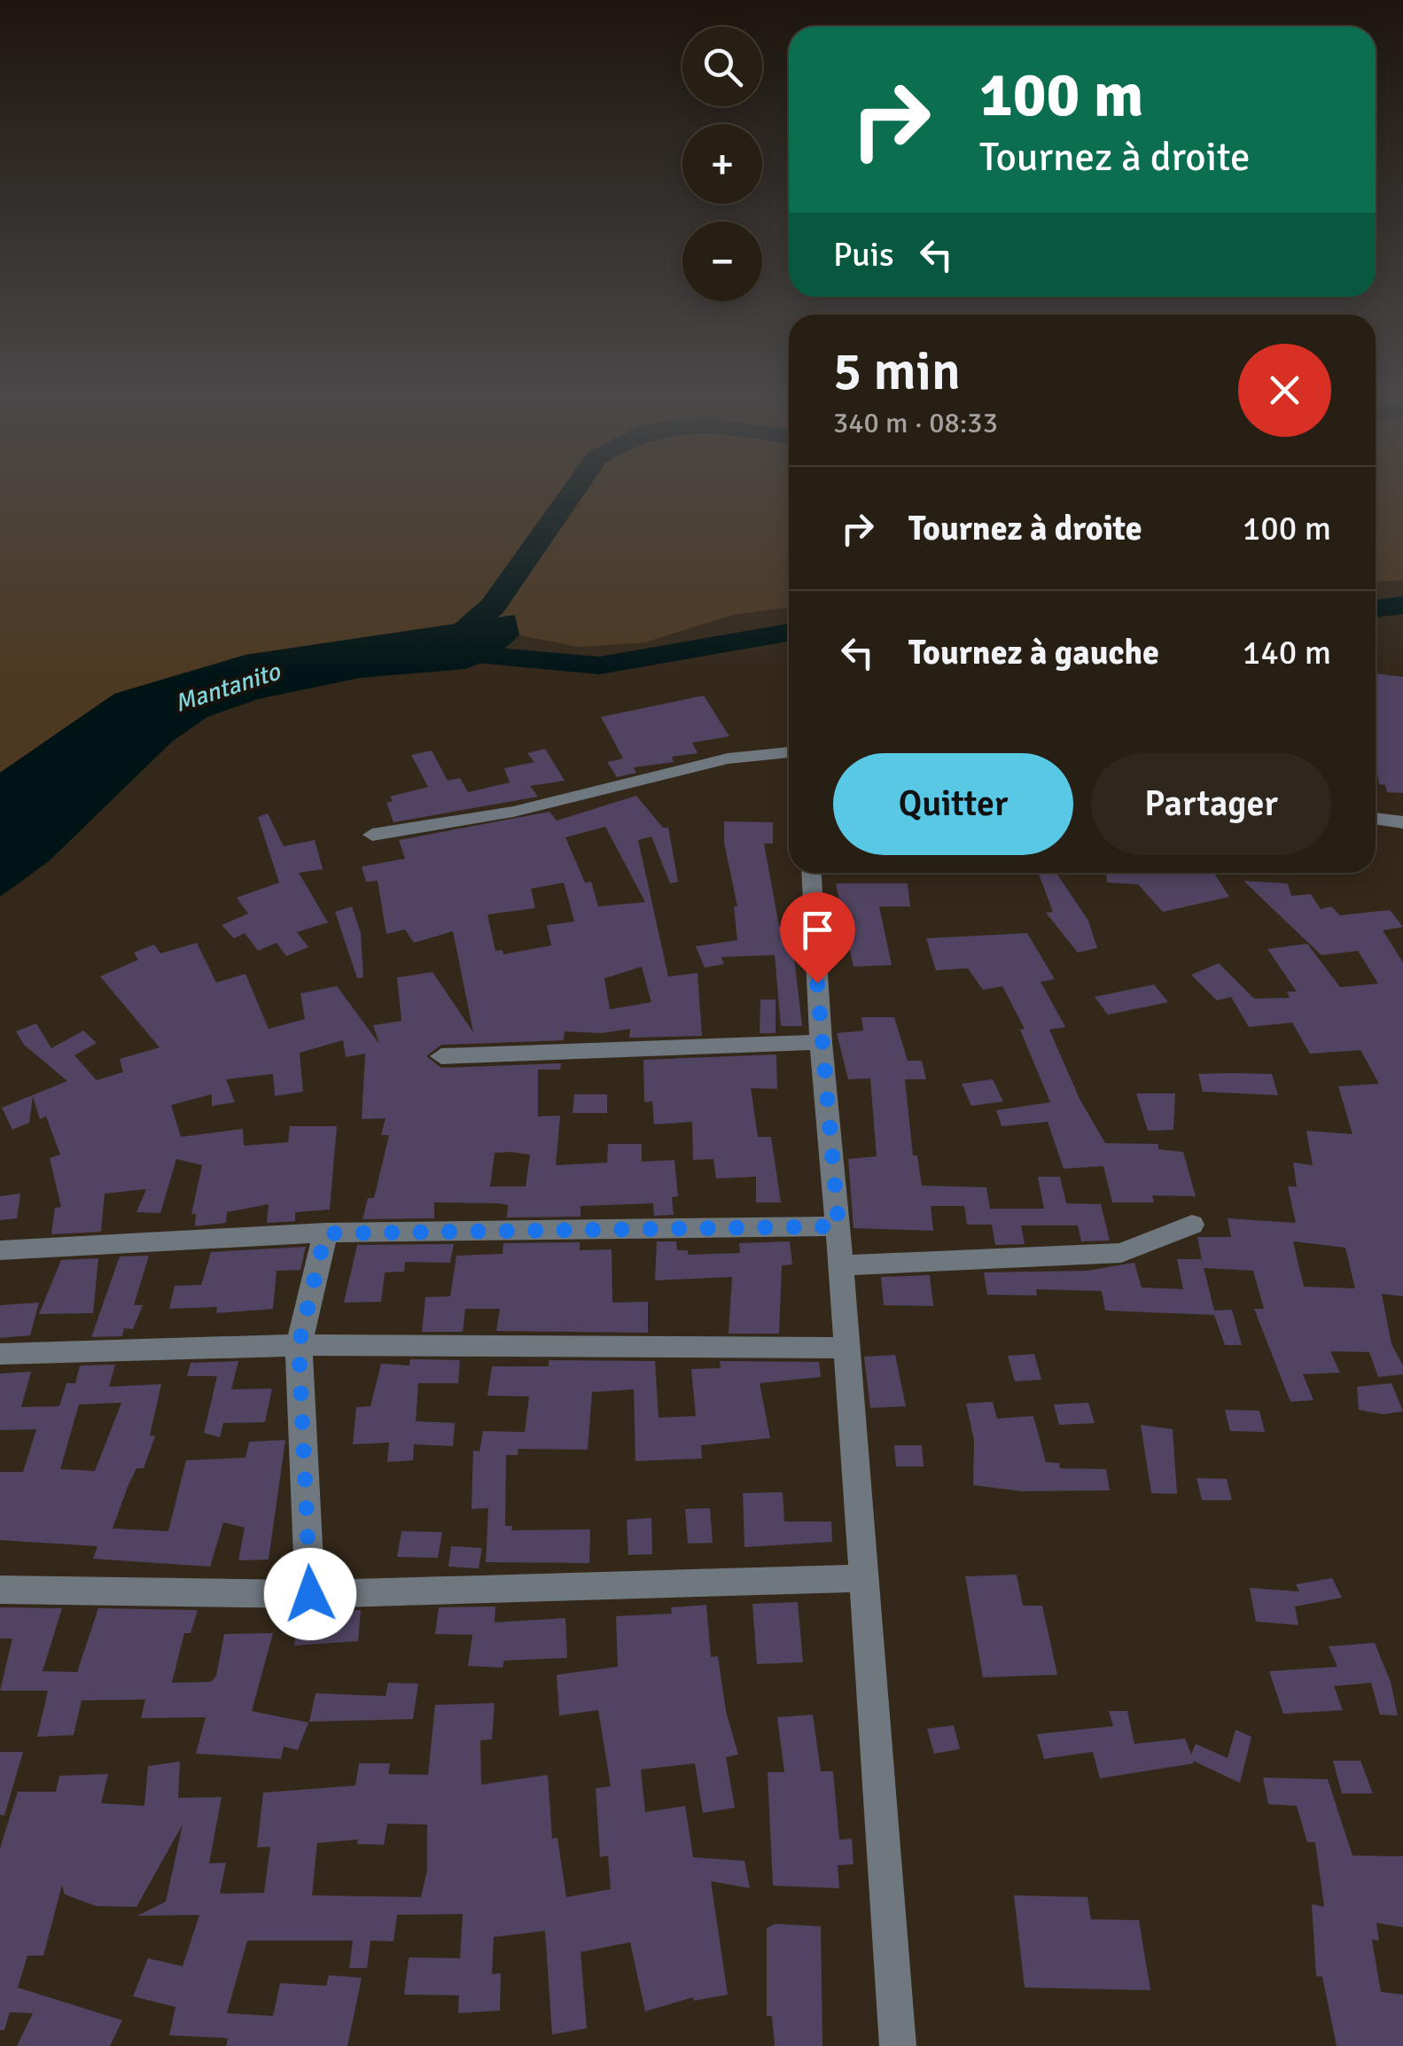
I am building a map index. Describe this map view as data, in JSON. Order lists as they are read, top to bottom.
{
  "water": ["Mantanito"],
  "page": {
    "map_buttons": ["+", "−"],
    "turn": ["100 m", "Tournez à droite"],
    "then": "Puis",
    "heading": ["5 min", "340 m · 08:33"],
    "list": [
      {
        "name": "Tournez à droite",
        "value": "100 m"
      },
      {
        "name": "Tournez à gauche",
        "value": "140 m"
      }
    ],
    "buttons": ["Quitter", "Partager"]
  }
}
